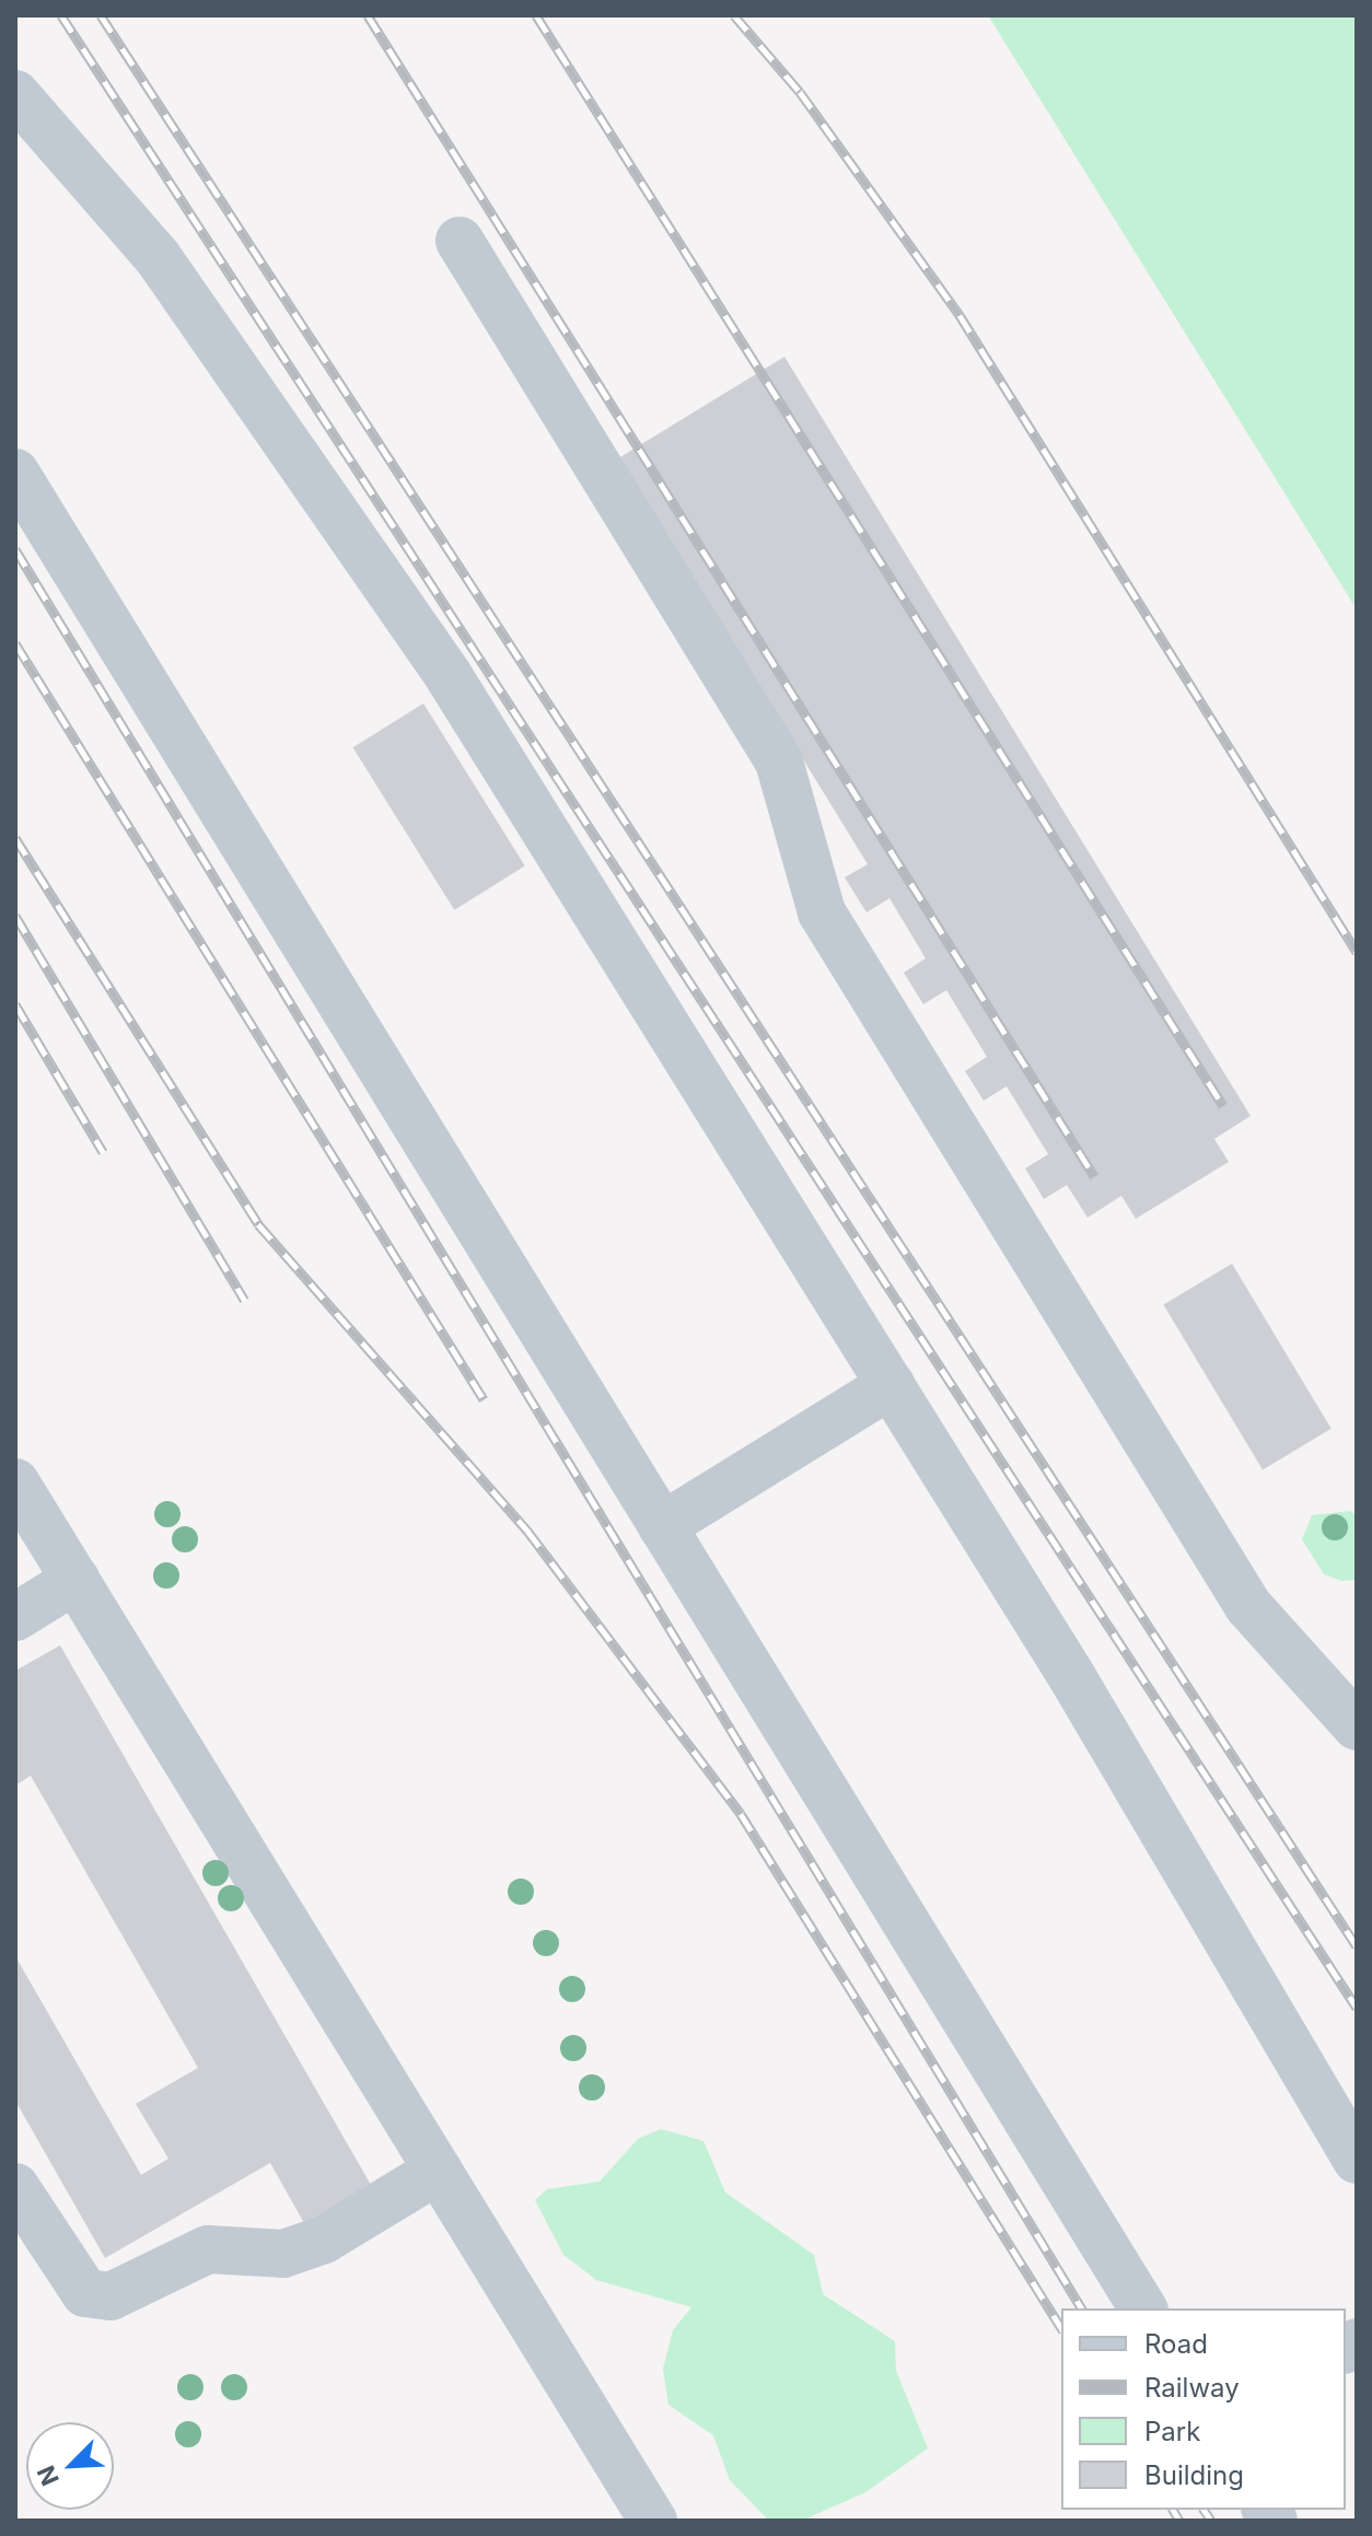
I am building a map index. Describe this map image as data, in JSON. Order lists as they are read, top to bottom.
{
  "legend": [
    "Road",
    "Railway",
    "Park",
    "Building"
  ],
  "north": "bottom left"
}
